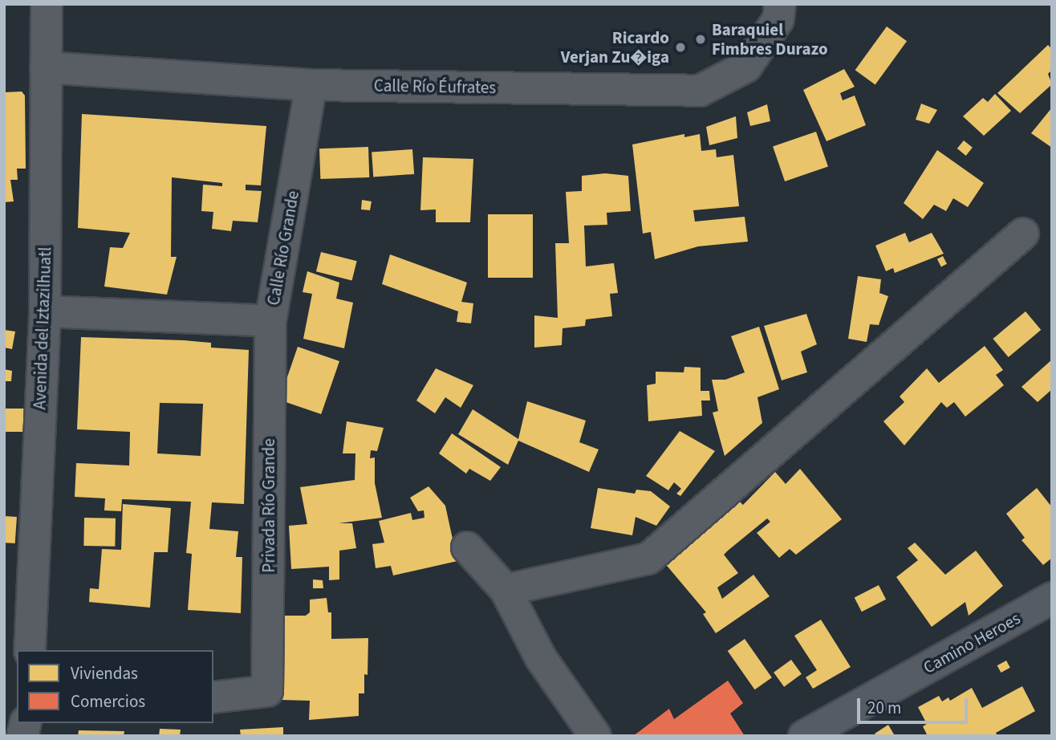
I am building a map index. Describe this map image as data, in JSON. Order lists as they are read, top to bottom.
{
  "streets": {
    "street": [
      "Calle Río Éufrates",
      "Calle Río Grande",
      "Avenida del Iztazilhuatl",
      "Privada Río Grande",
      "Camino Heroes"
    ]
  },
  "crossings": [
    ["Calle Río Éufrates", "Calle Río Grande"],
    ["Calle Río Éufrates", "Avenida del Iztazilhuatl"],
    ["Calle Río Grande", "Avenida del Iztazilhuatl"],
    ["Calle Río Grande", "Privada Río Grande"]
  ],
  "places": ["Baraquiel Fimbres Durazo", "Ricardo Verjan Zu�iga"],
  "legend": ["Viviendas", "Comercios"],
  "scale_bar": "20 m"
}
